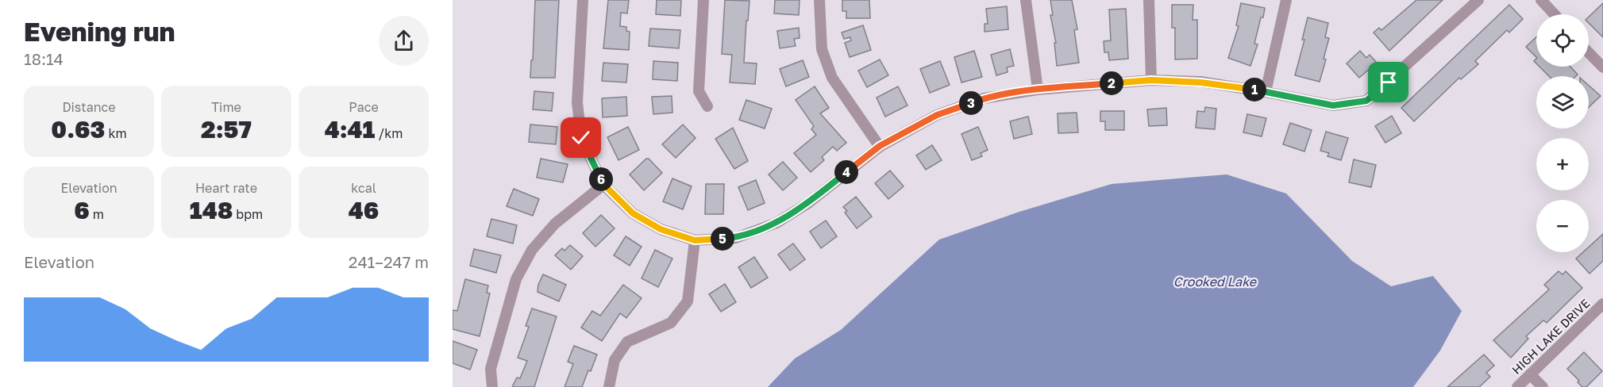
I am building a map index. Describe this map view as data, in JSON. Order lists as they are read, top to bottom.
{
  "streets": {
    "street": ["HIGH LAKE DRIVE"]
  },
  "water": ["Crooked Lake"],
  "page": {
    "heading": ["Evening run", "18:14"],
    "map_buttons": ["+", "−"],
    "pins": [
      "2",
      "1",
      "3",
      "4",
      "6",
      "5"
    ],
    "stats": [
      ["Distance", "0.63 km"],
      ["Time", "2:57"],
      ["Pace", "4:41 /km"],
      ["Elevation", "6 m"],
      ["Heart rate", "148 bpm"],
      ["kcal", "46"]
    ],
    "chart": ["Elevation", "241–247 m"]
  }
}
